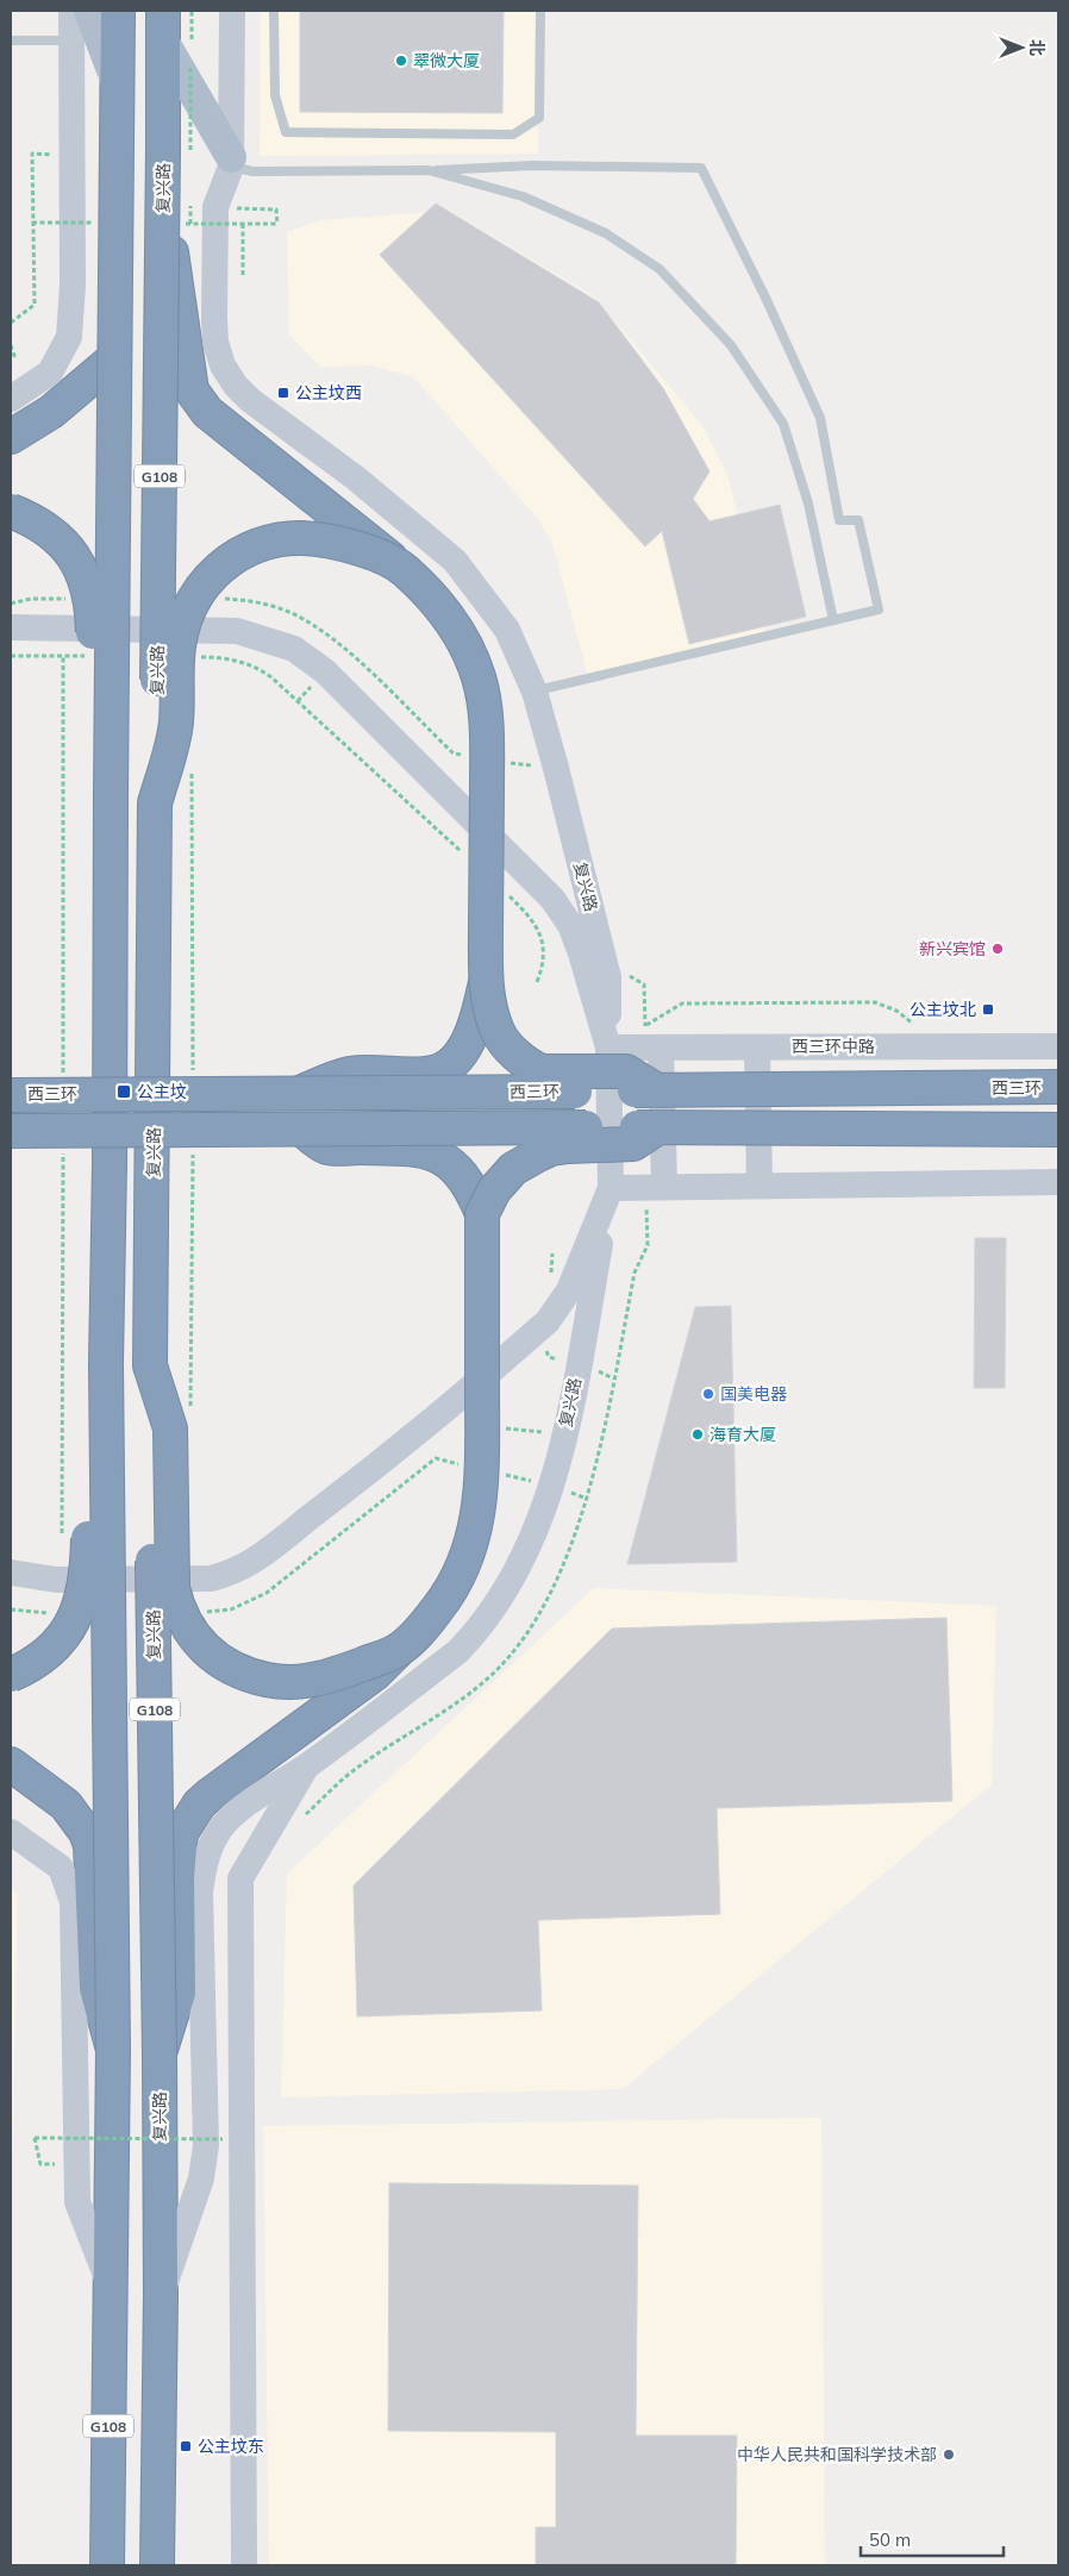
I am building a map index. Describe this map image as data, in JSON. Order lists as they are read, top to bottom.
{
  "streets": {
    "highway": ["复兴路", "G108", "西三环"],
    "street": ["西三环中路"]
  },
  "crossings": [
    ["复兴路", "西三环中路"]
  ],
  "places": {
    "other": [
      "翠微大厦",
      "新兴宾馆",
      "国美电器",
      "海育大厦",
      "中华人民共和国科学技术部"
    ],
    "transit": [
      "公主坟西",
      "公主坟北",
      "公主坟",
      "公主坟东"
    ]
  },
  "scale_bar": "50 m",
  "north": "right"
}
